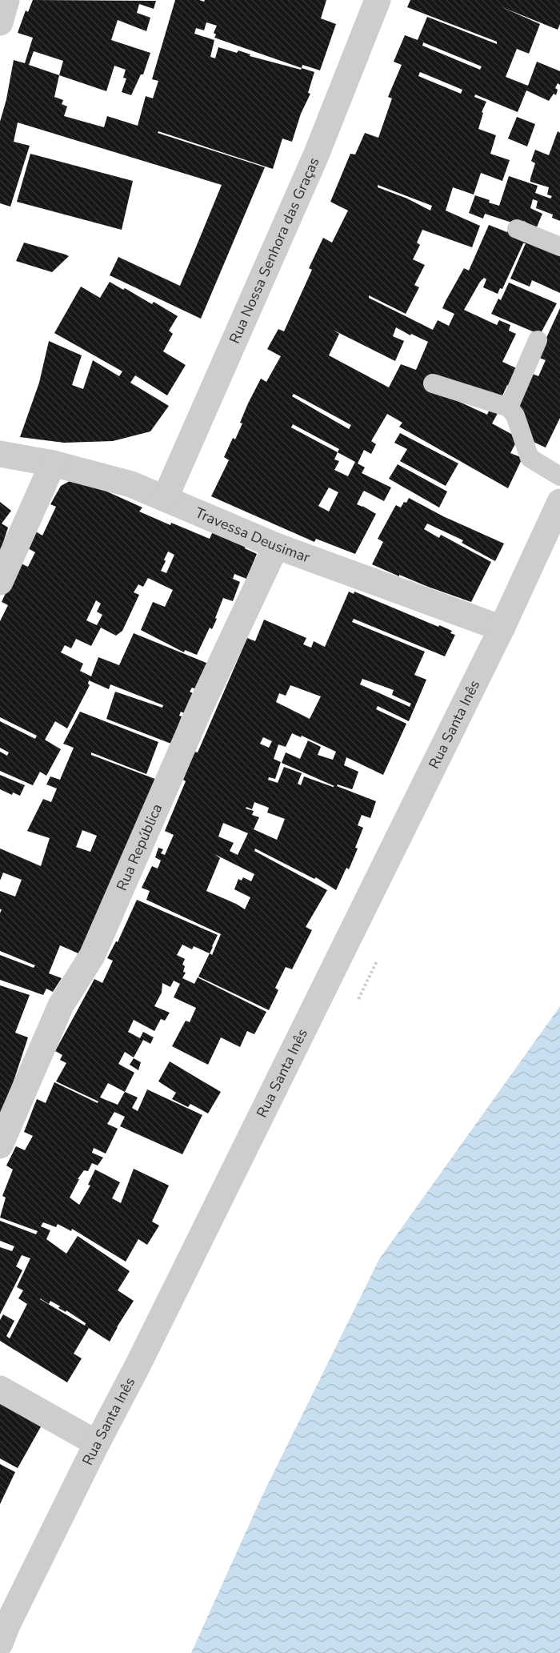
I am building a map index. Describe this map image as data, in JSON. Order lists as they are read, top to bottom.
{
  "streets": {
    "street": [
      "Rua Nossa Senhora das Graças",
      "Travessa Deusimar",
      "Rua Santa Inês",
      "Rua República"
    ]
  },
  "crossings": [
    ["Rua Nossa Senhora das Graças", "Travessa Deusimar"],
    ["Travessa Deusimar", "Rua Santa Inês"],
    ["Travessa Deusimar", "Rua República"]
  ]
}
